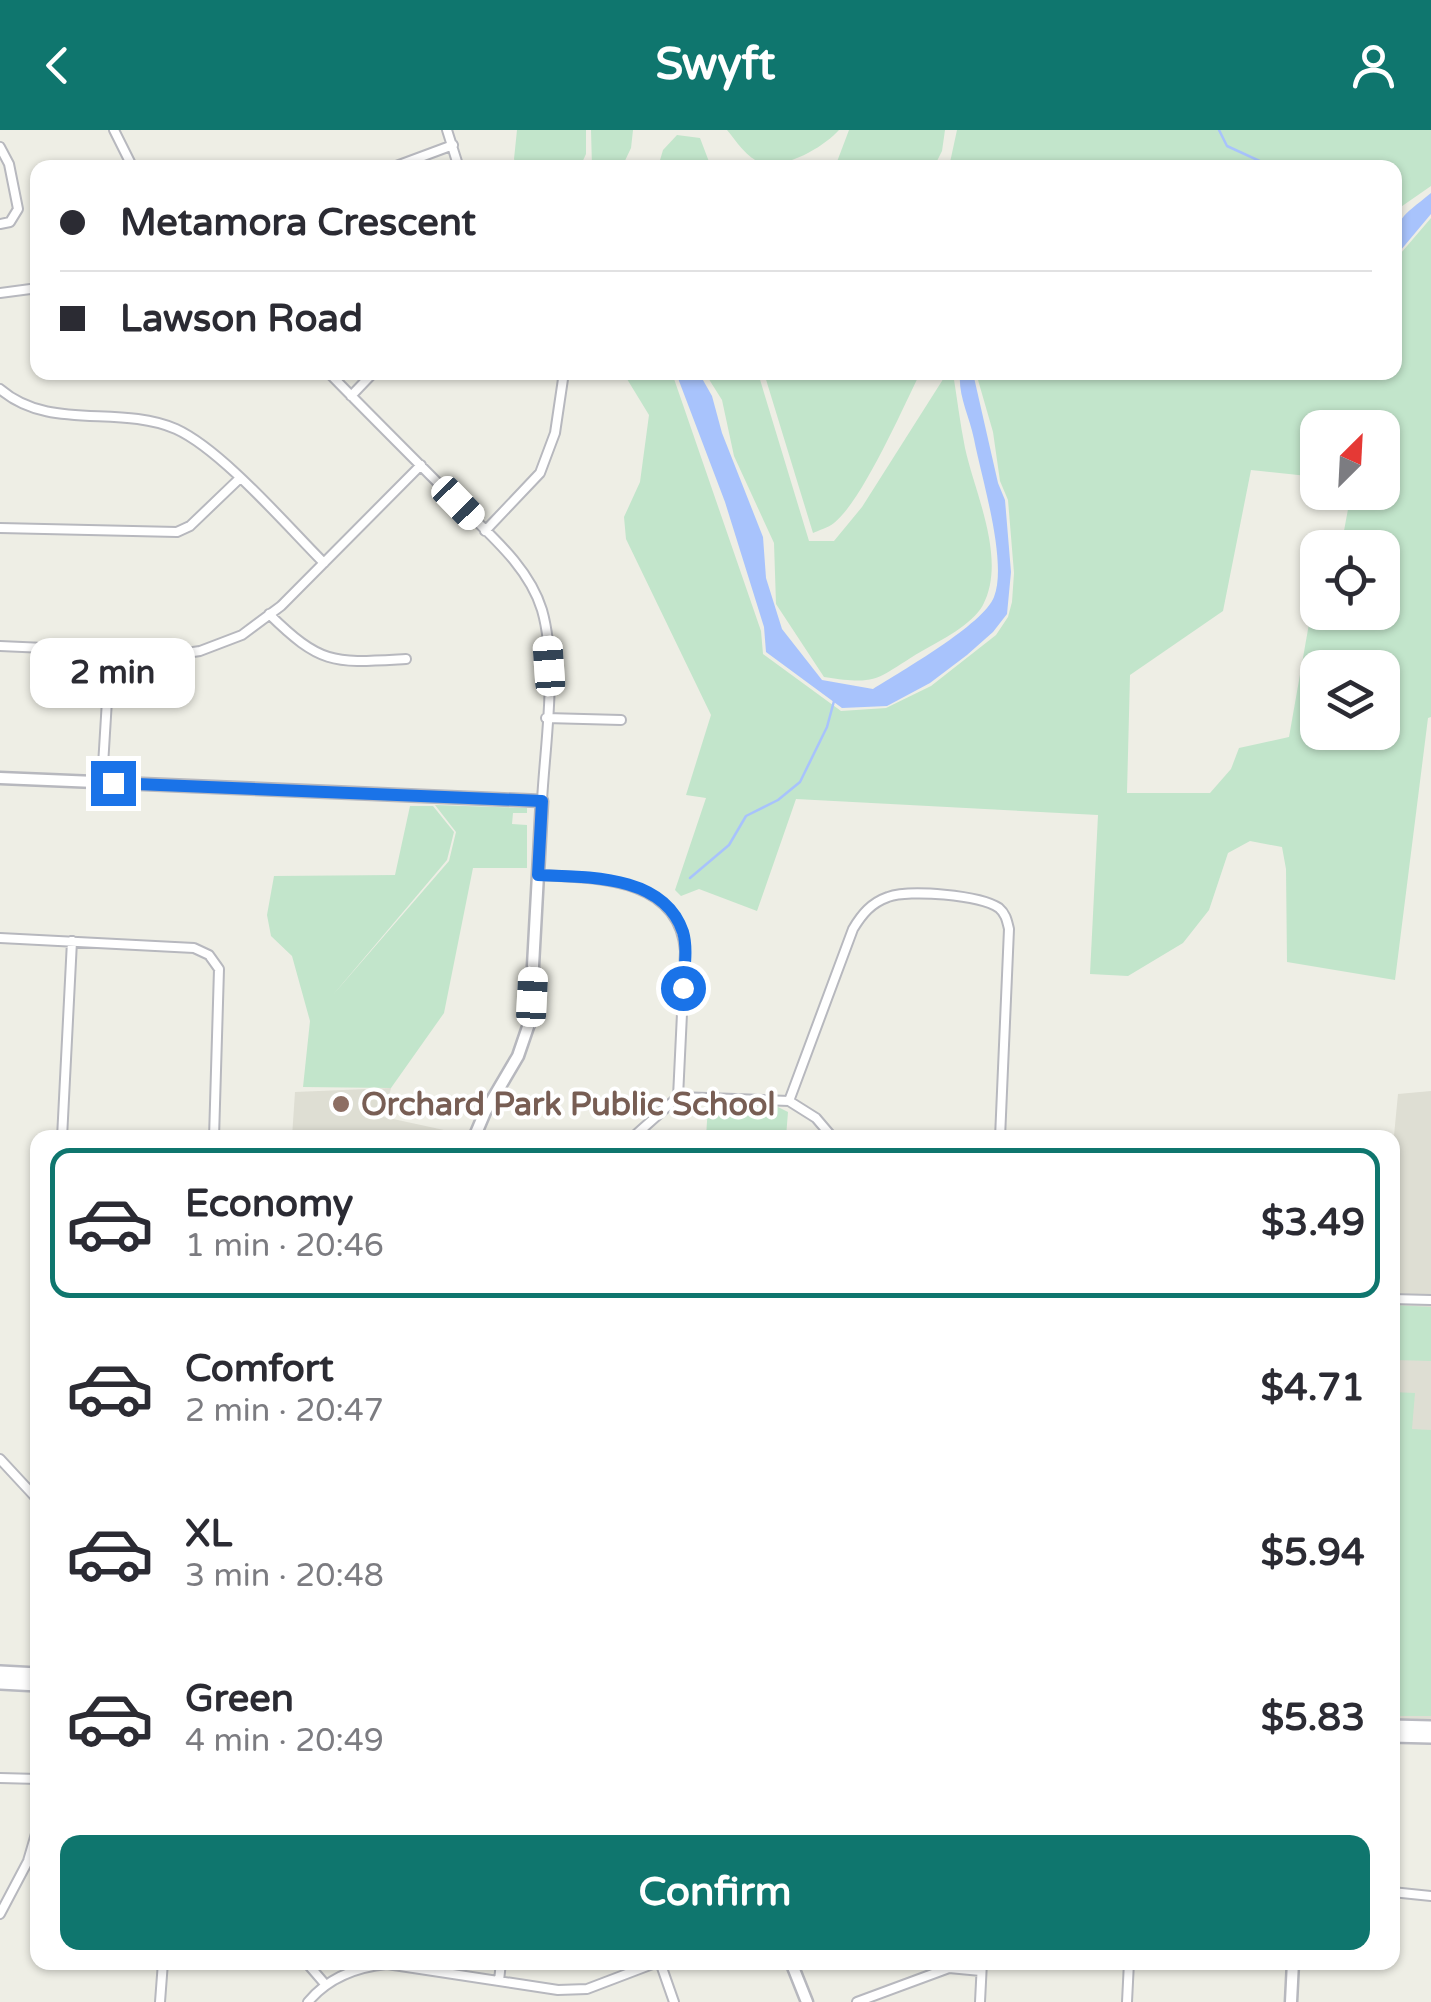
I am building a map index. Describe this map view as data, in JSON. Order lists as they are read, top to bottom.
{
  "places": ["Orchard Park Public School"],
  "north": "top right",
  "page": {
    "header": "Swyft",
    "banner": ["Metamora Crescent", "Lawson Road"],
    "bubble": "2 min",
    "list": [
      {
        "name": "Economy",
        "note": "1 min · 20:46",
        "value": "$3.49"
      },
      {
        "name": "Comfort",
        "note": "2 min · 20:47",
        "value": "$4.71"
      },
      {
        "name": "XL",
        "note": "3 min · 20:48",
        "value": "$5.94"
      },
      {
        "name": "Green",
        "note": "4 min · 20:49",
        "value": "$5.83"
      }
    ],
    "buttons": "Confirm"
  }
}
